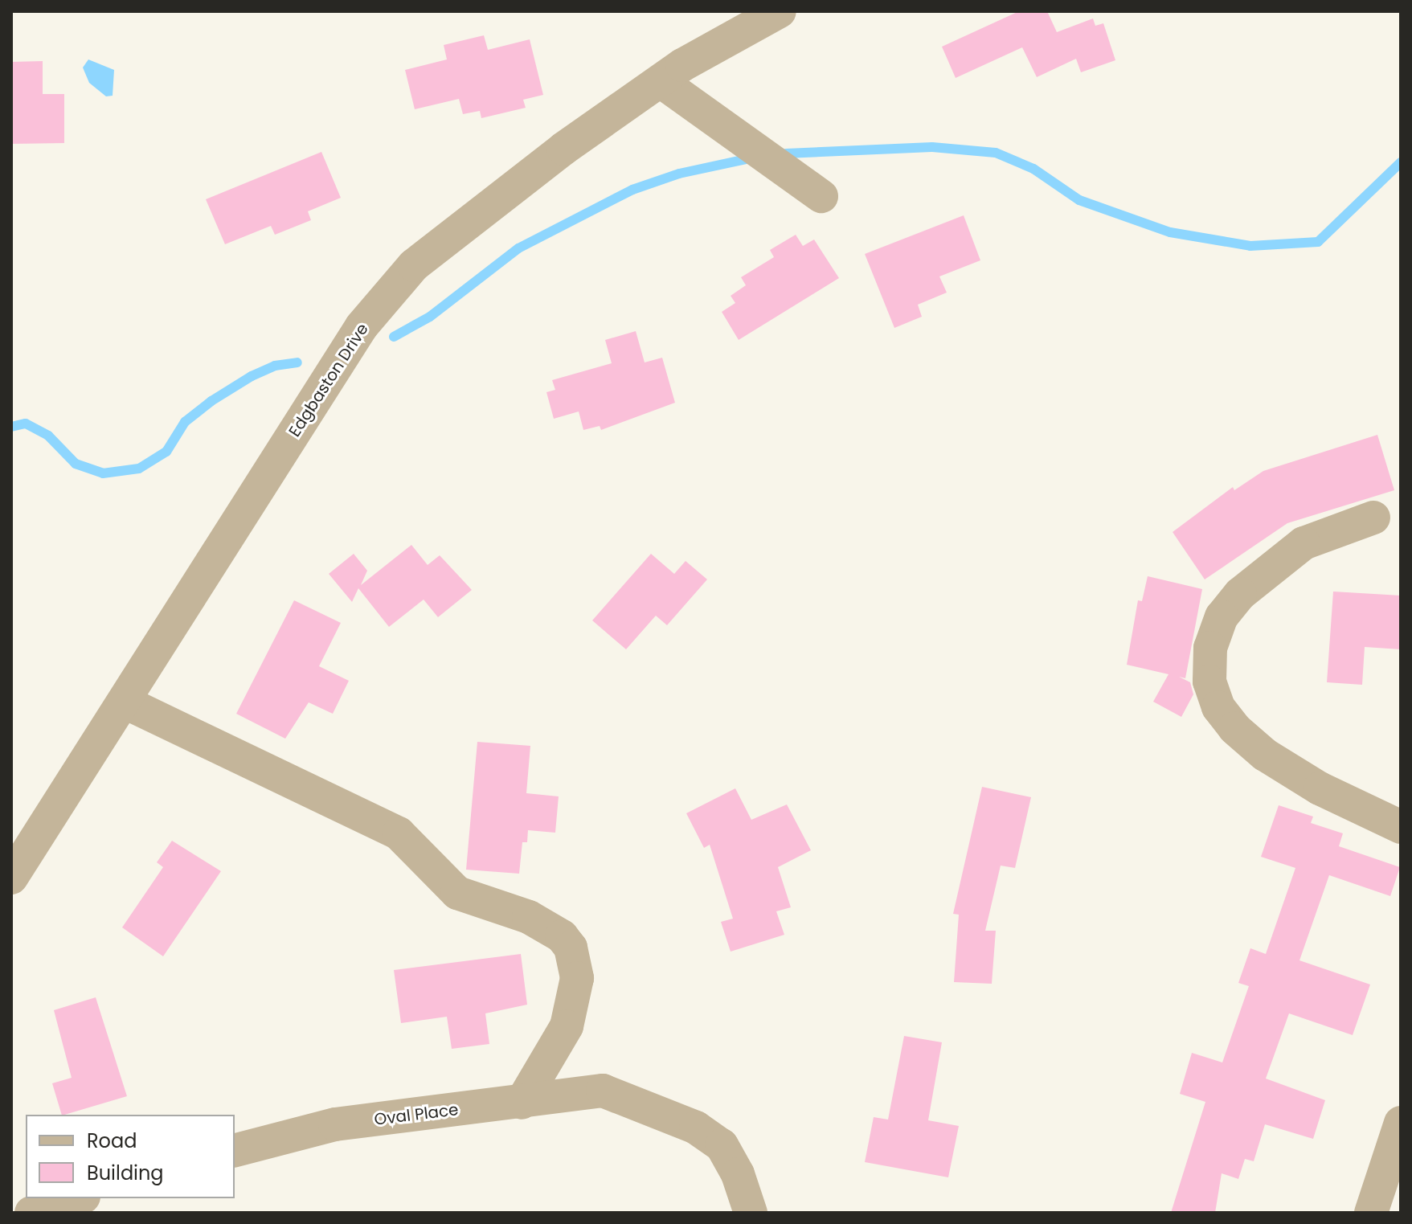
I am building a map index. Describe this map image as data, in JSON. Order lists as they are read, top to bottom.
{
  "streets": {
    "street": ["Edgbaston Drive", "Oval Place"]
  },
  "legend": ["Road", "Building"]
}
